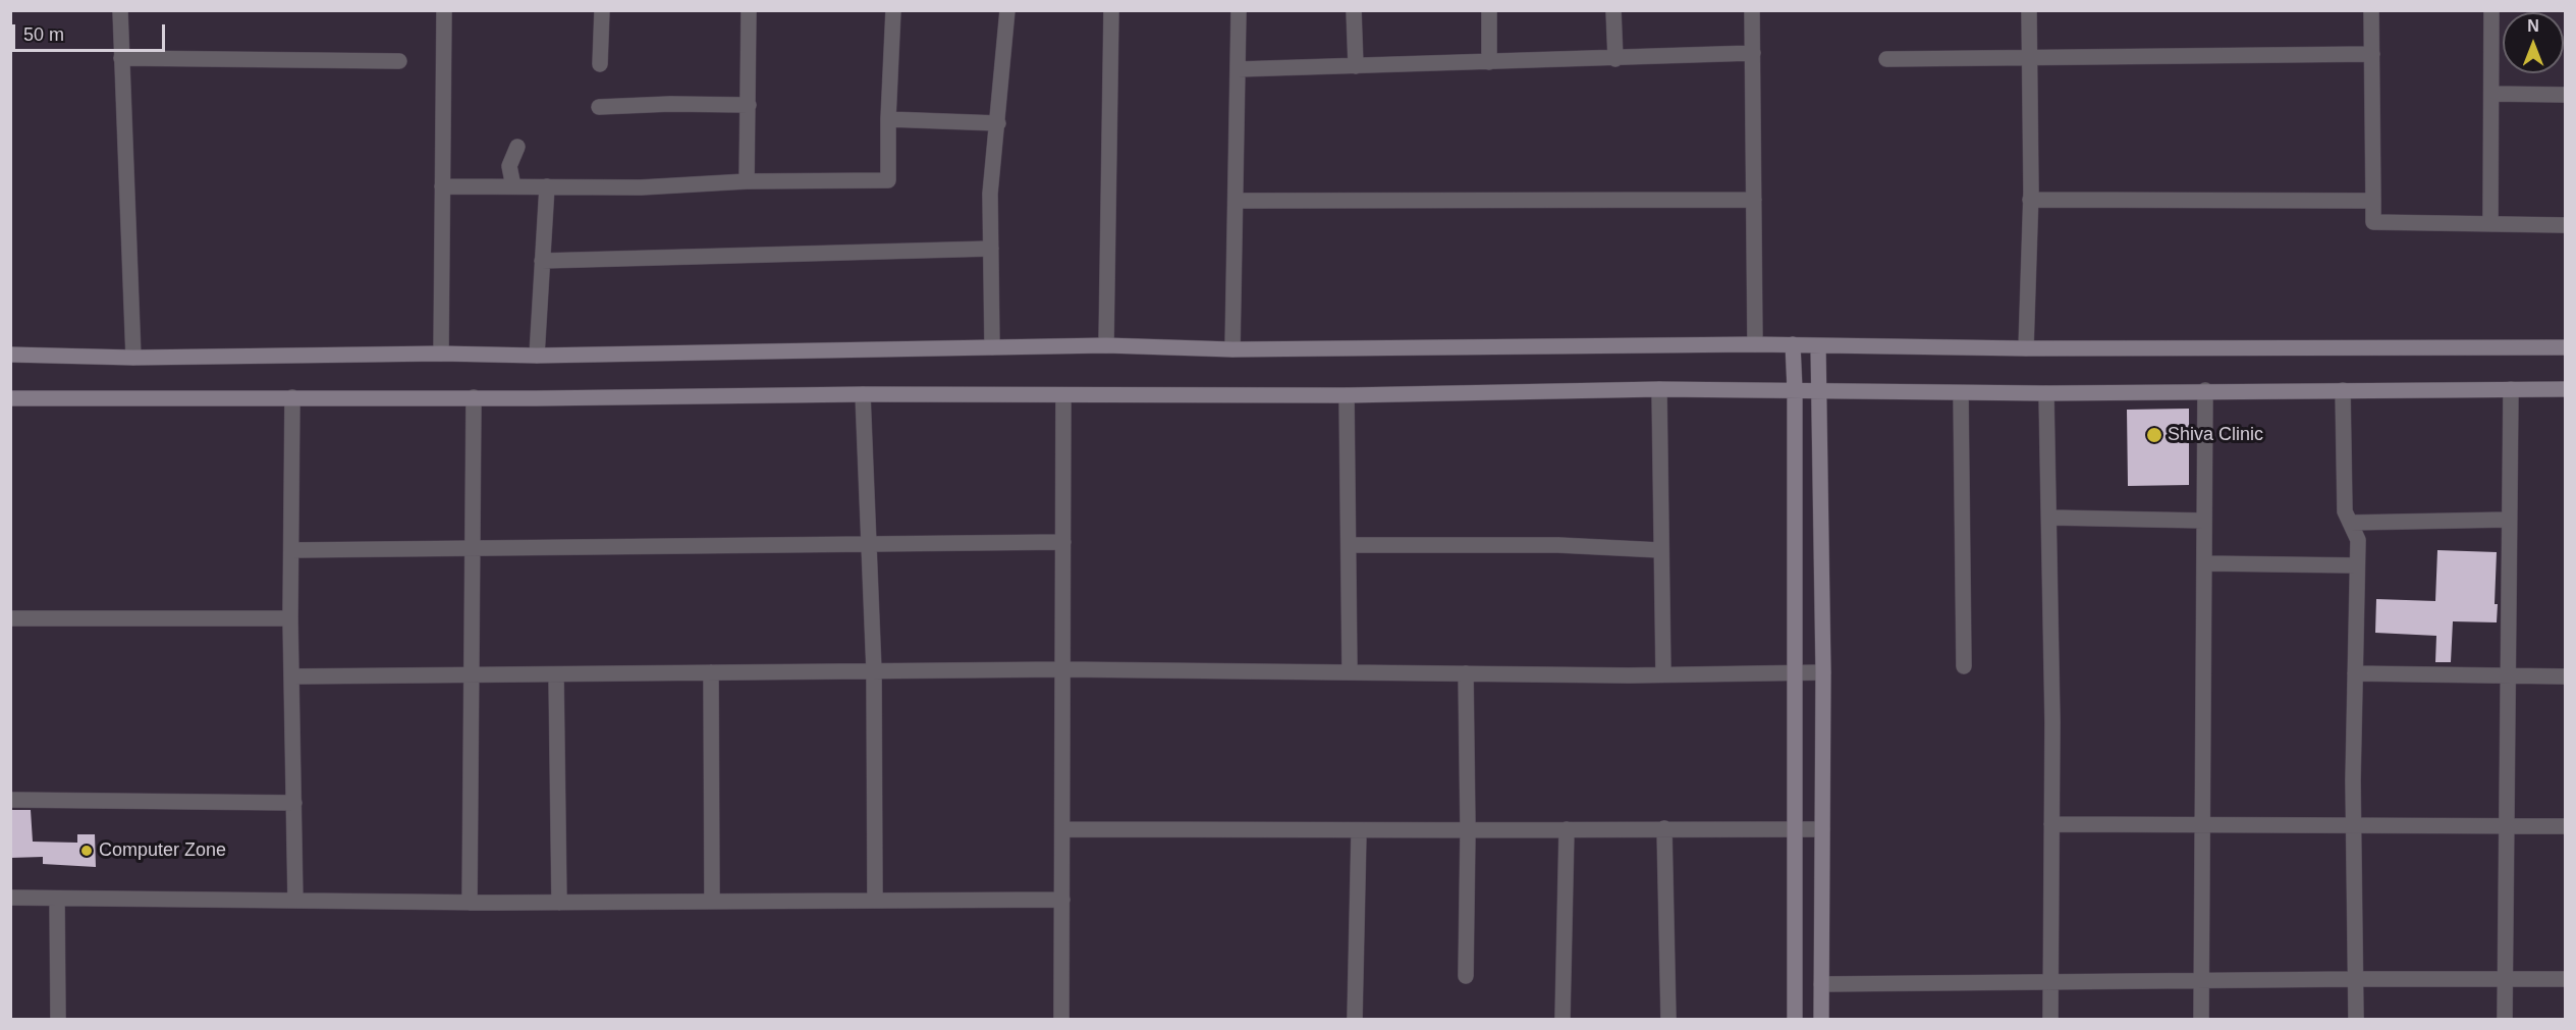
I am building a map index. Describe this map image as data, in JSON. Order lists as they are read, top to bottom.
{
  "places": ["Shiva Clinic", "Computer Zone"],
  "scale_bar": "50 m",
  "north": "top"
}
